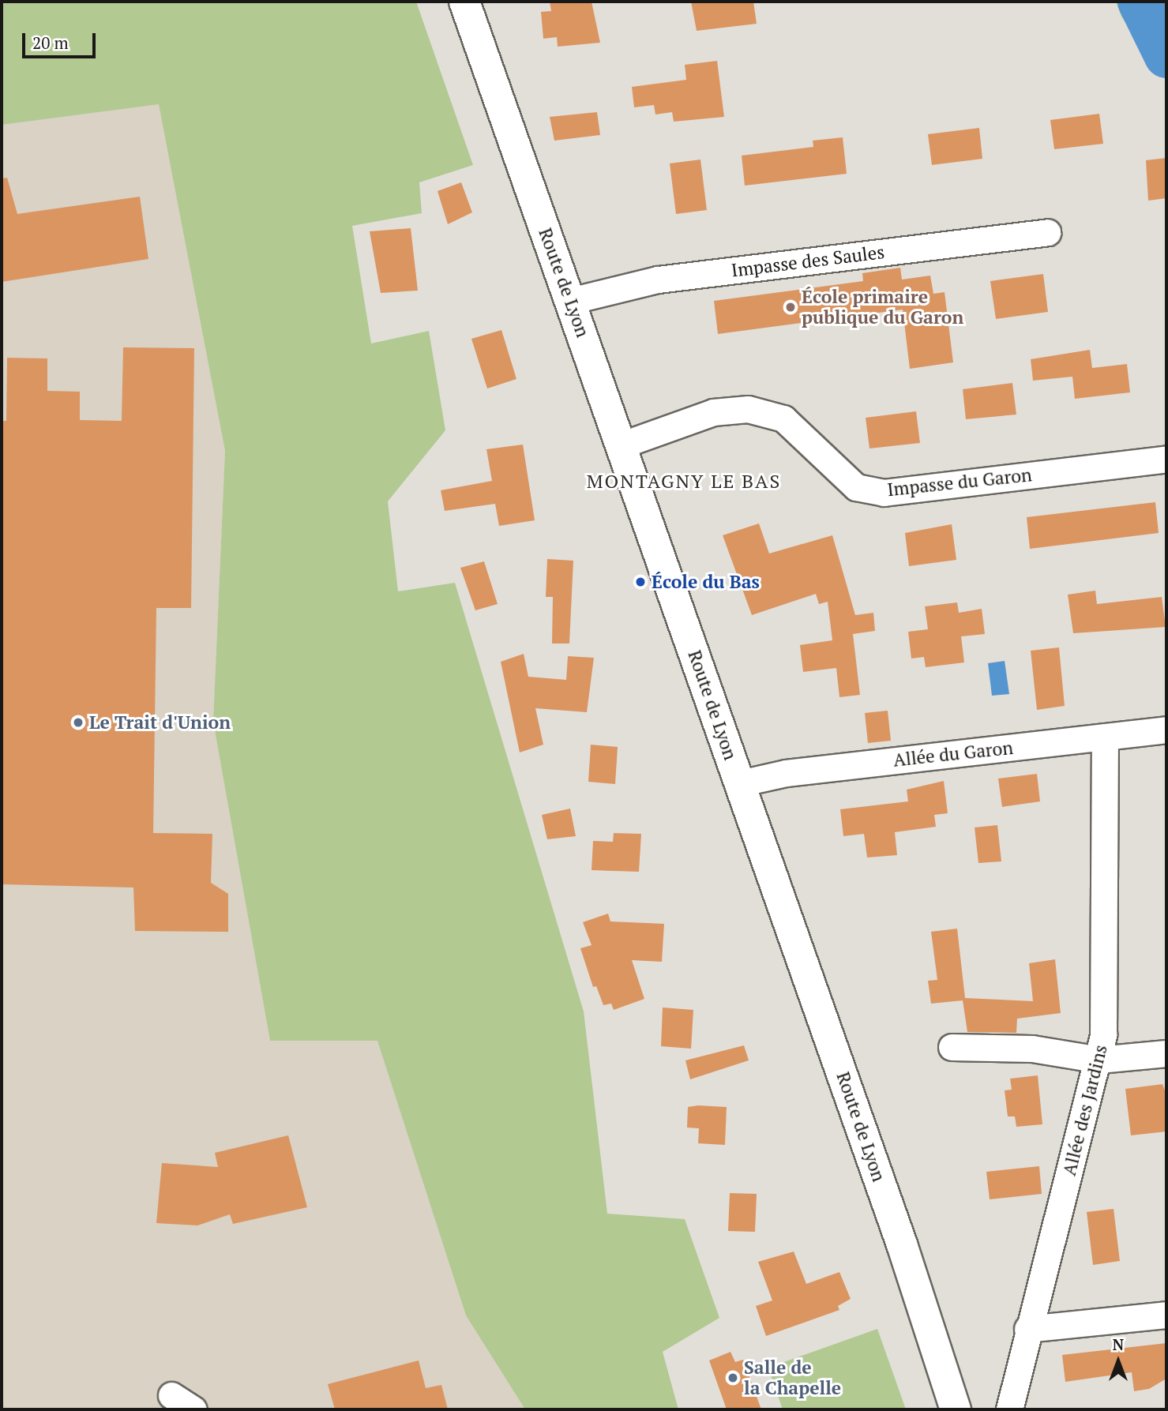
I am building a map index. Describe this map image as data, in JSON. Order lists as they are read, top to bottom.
{
  "streets": {
    "main road": ["Route de Lyon"],
    "street": [
      "Impasse des Saules",
      "Impasse du Garon",
      "Allée du Garon",
      "Allée des Jardins"
    ]
  },
  "crossings": [
    ["Impasse des Saules", "Route de Lyon"],
    ["Route de Lyon", "Impasse du Garon"],
    ["Route de Lyon", "Allée du Garon"],
    ["Allée du Garon", "Allée des Jardins"]
  ],
  "districts": ["MONTAGNY LE BAS"],
  "places": [
    "École primaire publique du Garon",
    "École du Bas",
    "Le Trait d'Union",
    "Salle de la Chapelle"
  ],
  "scale_bar": "20 m",
  "north": "top"
}
